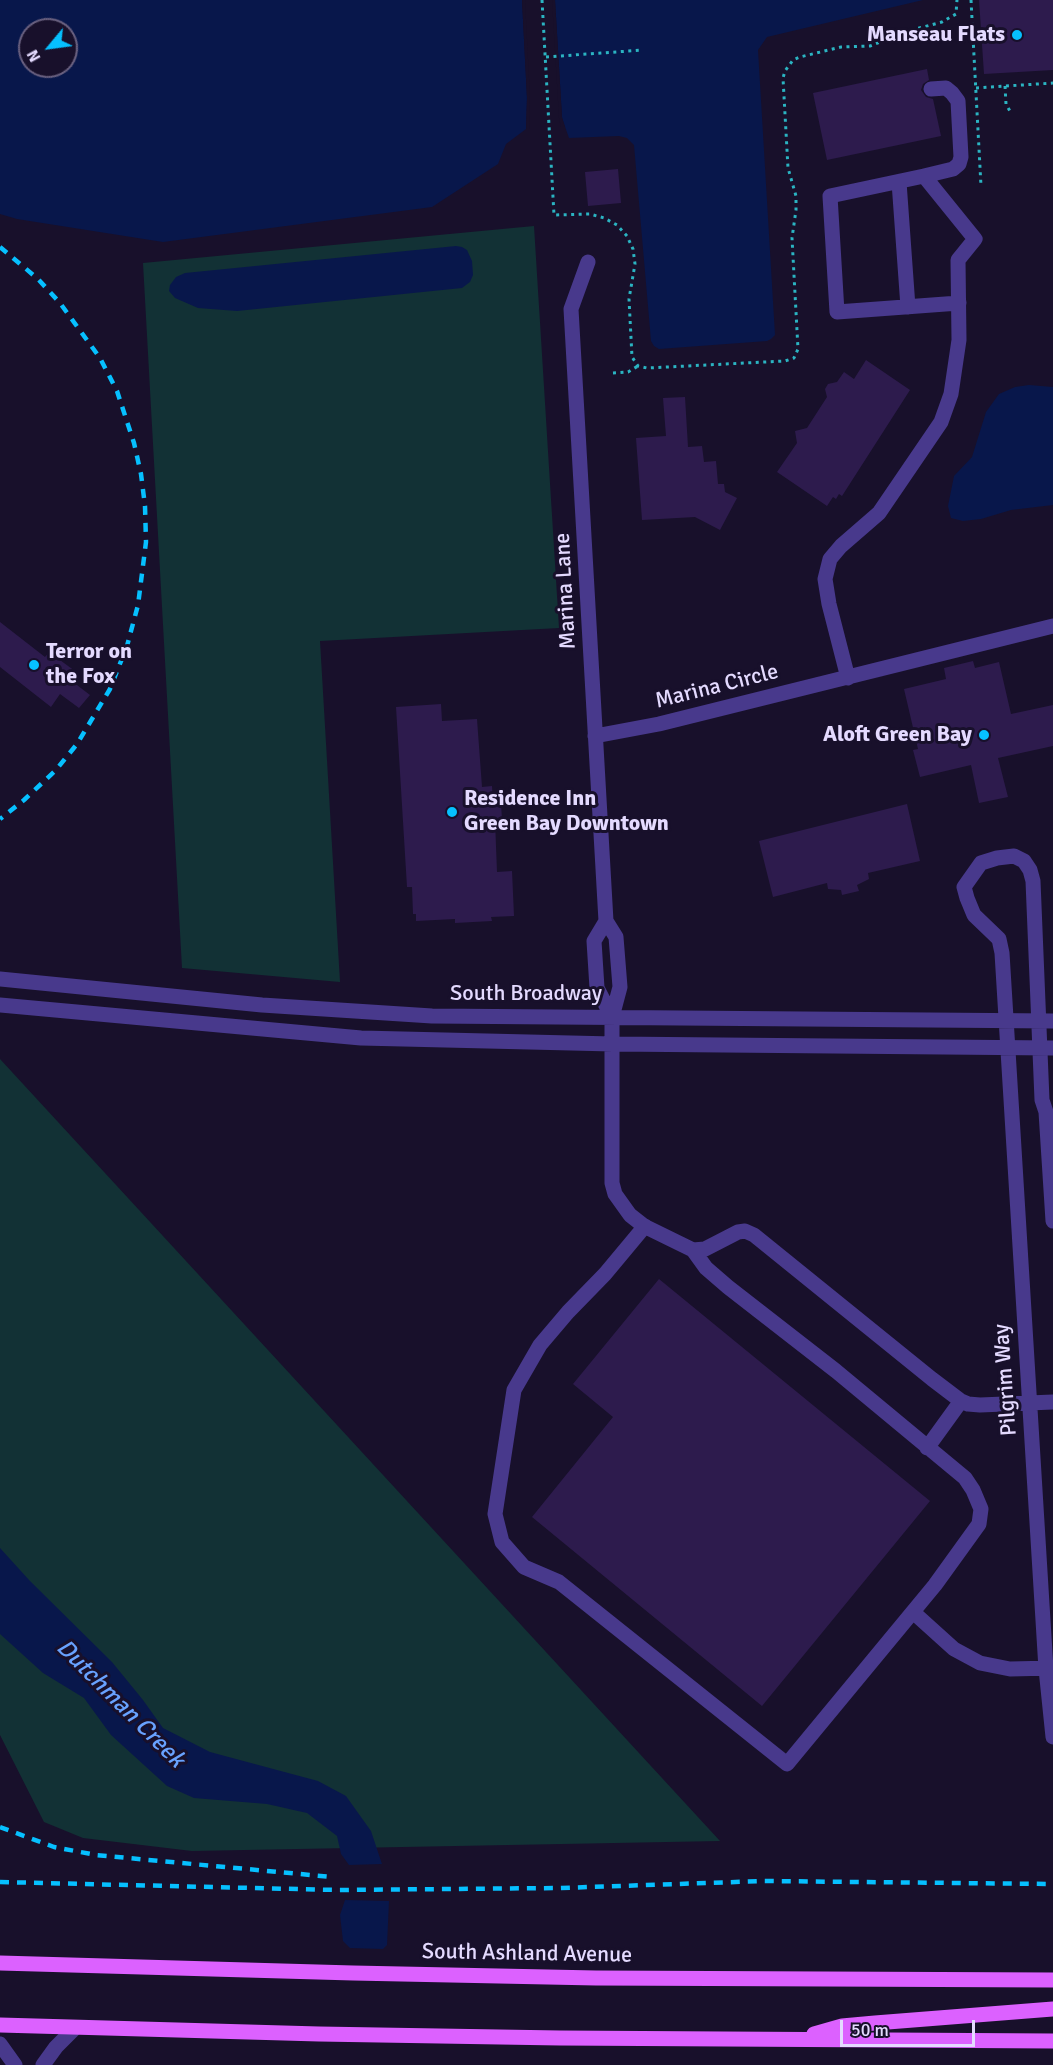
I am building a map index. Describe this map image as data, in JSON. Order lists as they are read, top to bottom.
{
  "streets": {
    "main road": ["South Ashland Avenue"],
    "street": [
      "Marina Lane",
      "Marina Circle",
      "South Broadway",
      "Pilgrim Way"
    ]
  },
  "crossings": [
    ["Marina Lane", "Marina Circle"],
    ["Marina Lane", "South Broadway"],
    ["South Broadway", "Pilgrim Way"]
  ],
  "water": ["Dutchman Creek"],
  "places": [
    "Manseau Flats",
    "Terror on the Fox",
    "Aloft Green Bay",
    "Residence Inn Green Bay Downtown"
  ],
  "scale_bar": "50 m",
  "north": "bottom left"
}
